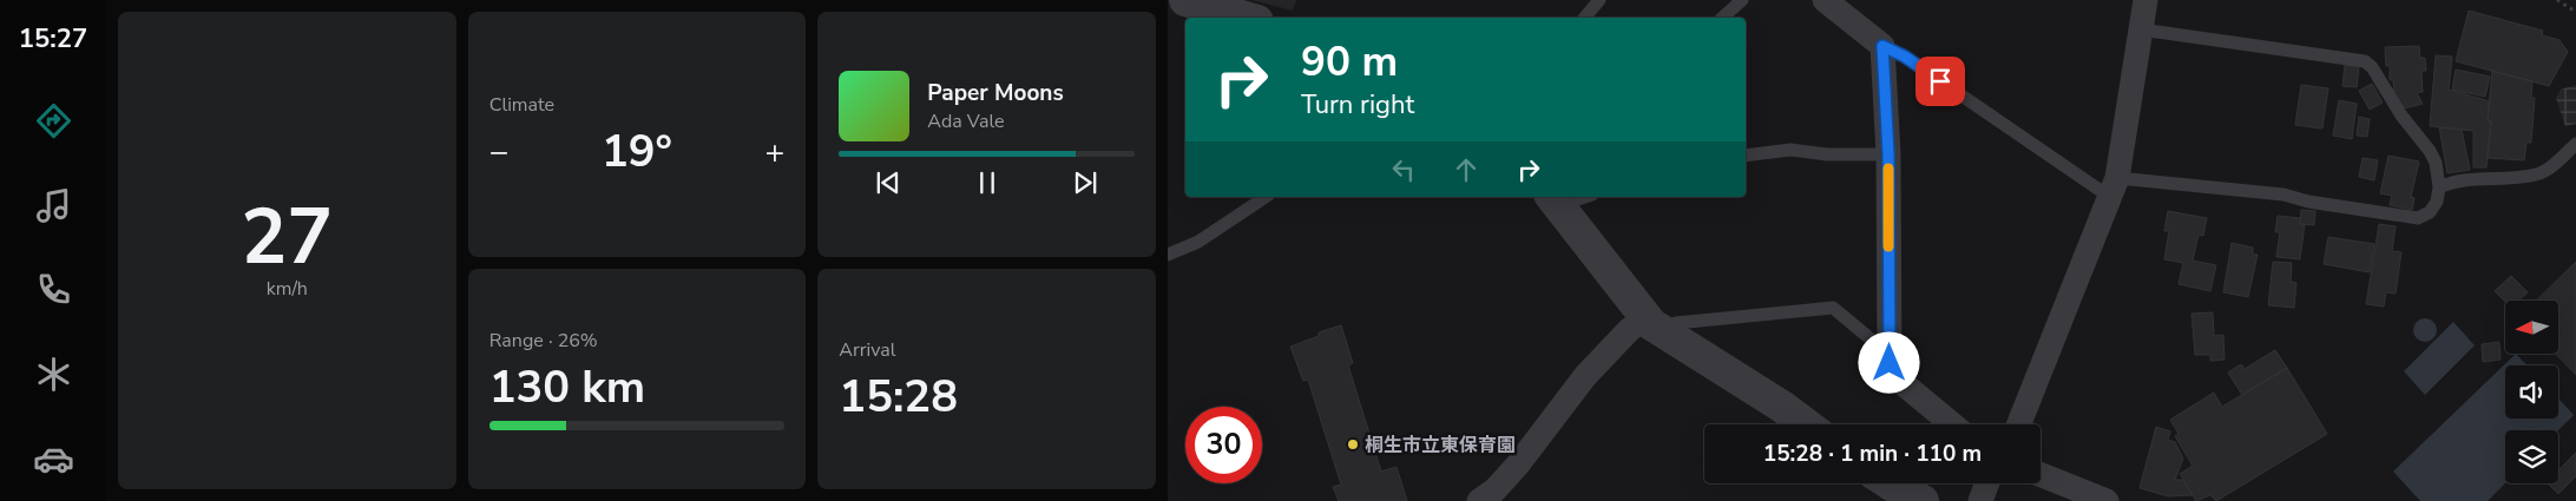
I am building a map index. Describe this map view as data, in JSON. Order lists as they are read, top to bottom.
{
  "places": ["桐生市立東保育園"],
  "north": "left",
  "page": {
    "tabs": "15:27",
    "tile": [
      ["27", "km/h"],
      "Climate",
      ["Range · 26%", "130 km"],
      ["Arrival", "15:28"]
    ],
    "turn": ["90 m", "Turn right"],
    "song": ["Paper Moons", "Ada Vale"],
    "heat": ["−", "19°", "+"],
    "limit": "30",
    "trip": "15:28 · 1 min · 110 m"
  }
}
